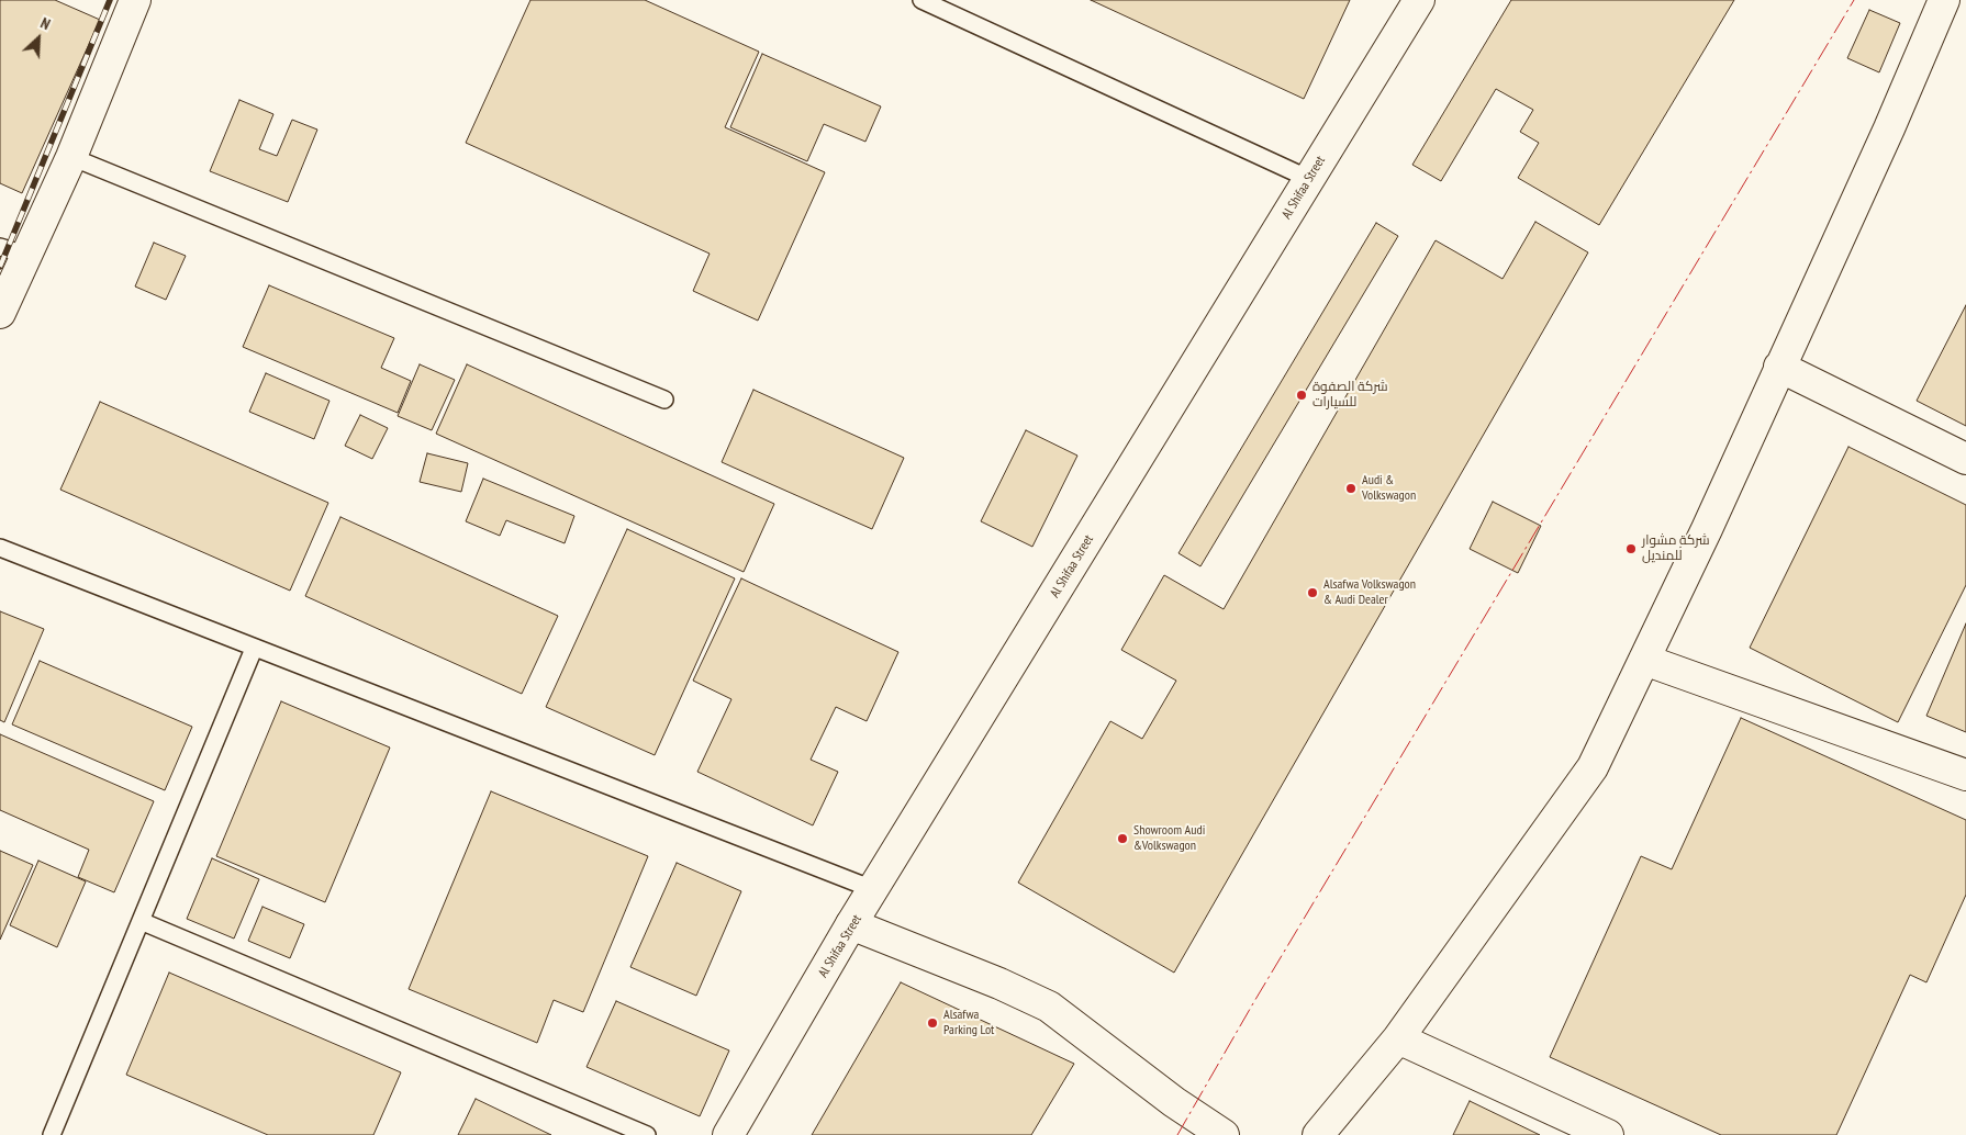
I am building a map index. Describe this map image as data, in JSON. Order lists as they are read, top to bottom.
{
  "streets": {
    "street": ["Al Shifaa Street"]
  },
  "places": [
    "شركة الصفوة للسيارات",
    "Audi & Volkswagon",
    "شركة مشوار للمنديل",
    "Alsafwa Volkswagon & Audi Dealer",
    "Showroom Audi &Volkswagon",
    "Alsafwa Parking Lot"
  ],
  "north": "top right"
}
